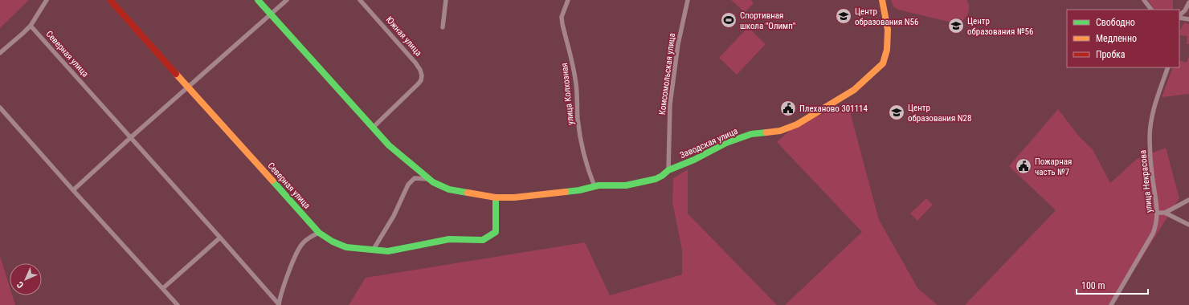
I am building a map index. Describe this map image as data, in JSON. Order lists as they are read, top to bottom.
{
  "streets": {
    "street": [
      "Южная улица",
      "Северная улица",
      "Комсомольская улица",
      "улица Колхозная",
      "Заводская улица",
      "улица Некрасова"
    ]
  },
  "crossings": [
    ["Комсомольская улица", "Заводская улица"],
    ["улица Колхозная", "Заводская улица"]
  ],
  "places": {
    "school or university": ["Центр образования N56", "Центр образования №56", "Центр образования N28"],
    "sports": ["Спортивная школа \"Олимп\""],
    "public building": ["Плеханово 301114", "Пожарная часть №7"]
  },
  "legend": ["Свободно", "Медленно", "Пробка"],
  "scale_bar": "100 m",
  "north": "bottom left"
}
